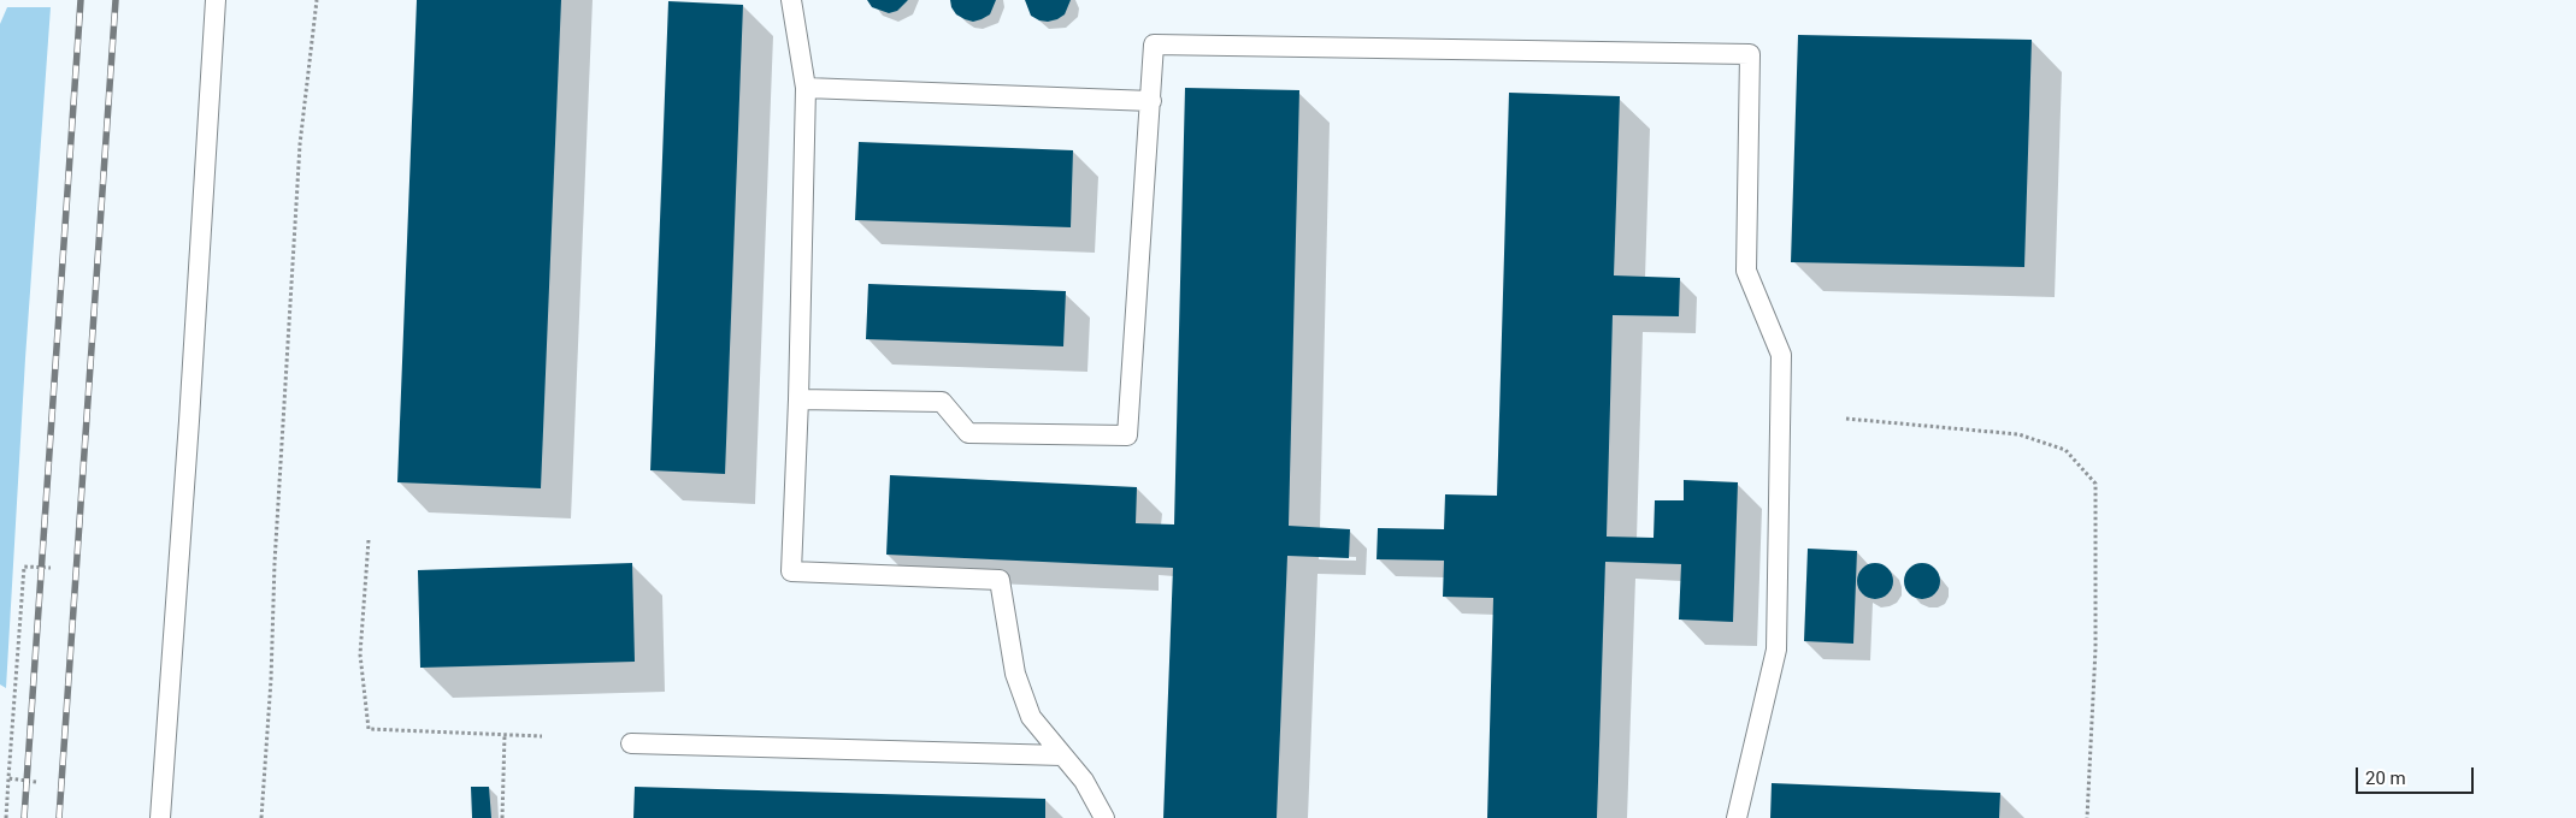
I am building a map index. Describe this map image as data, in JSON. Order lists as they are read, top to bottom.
{
  "scale_bar": "20 m"
}
